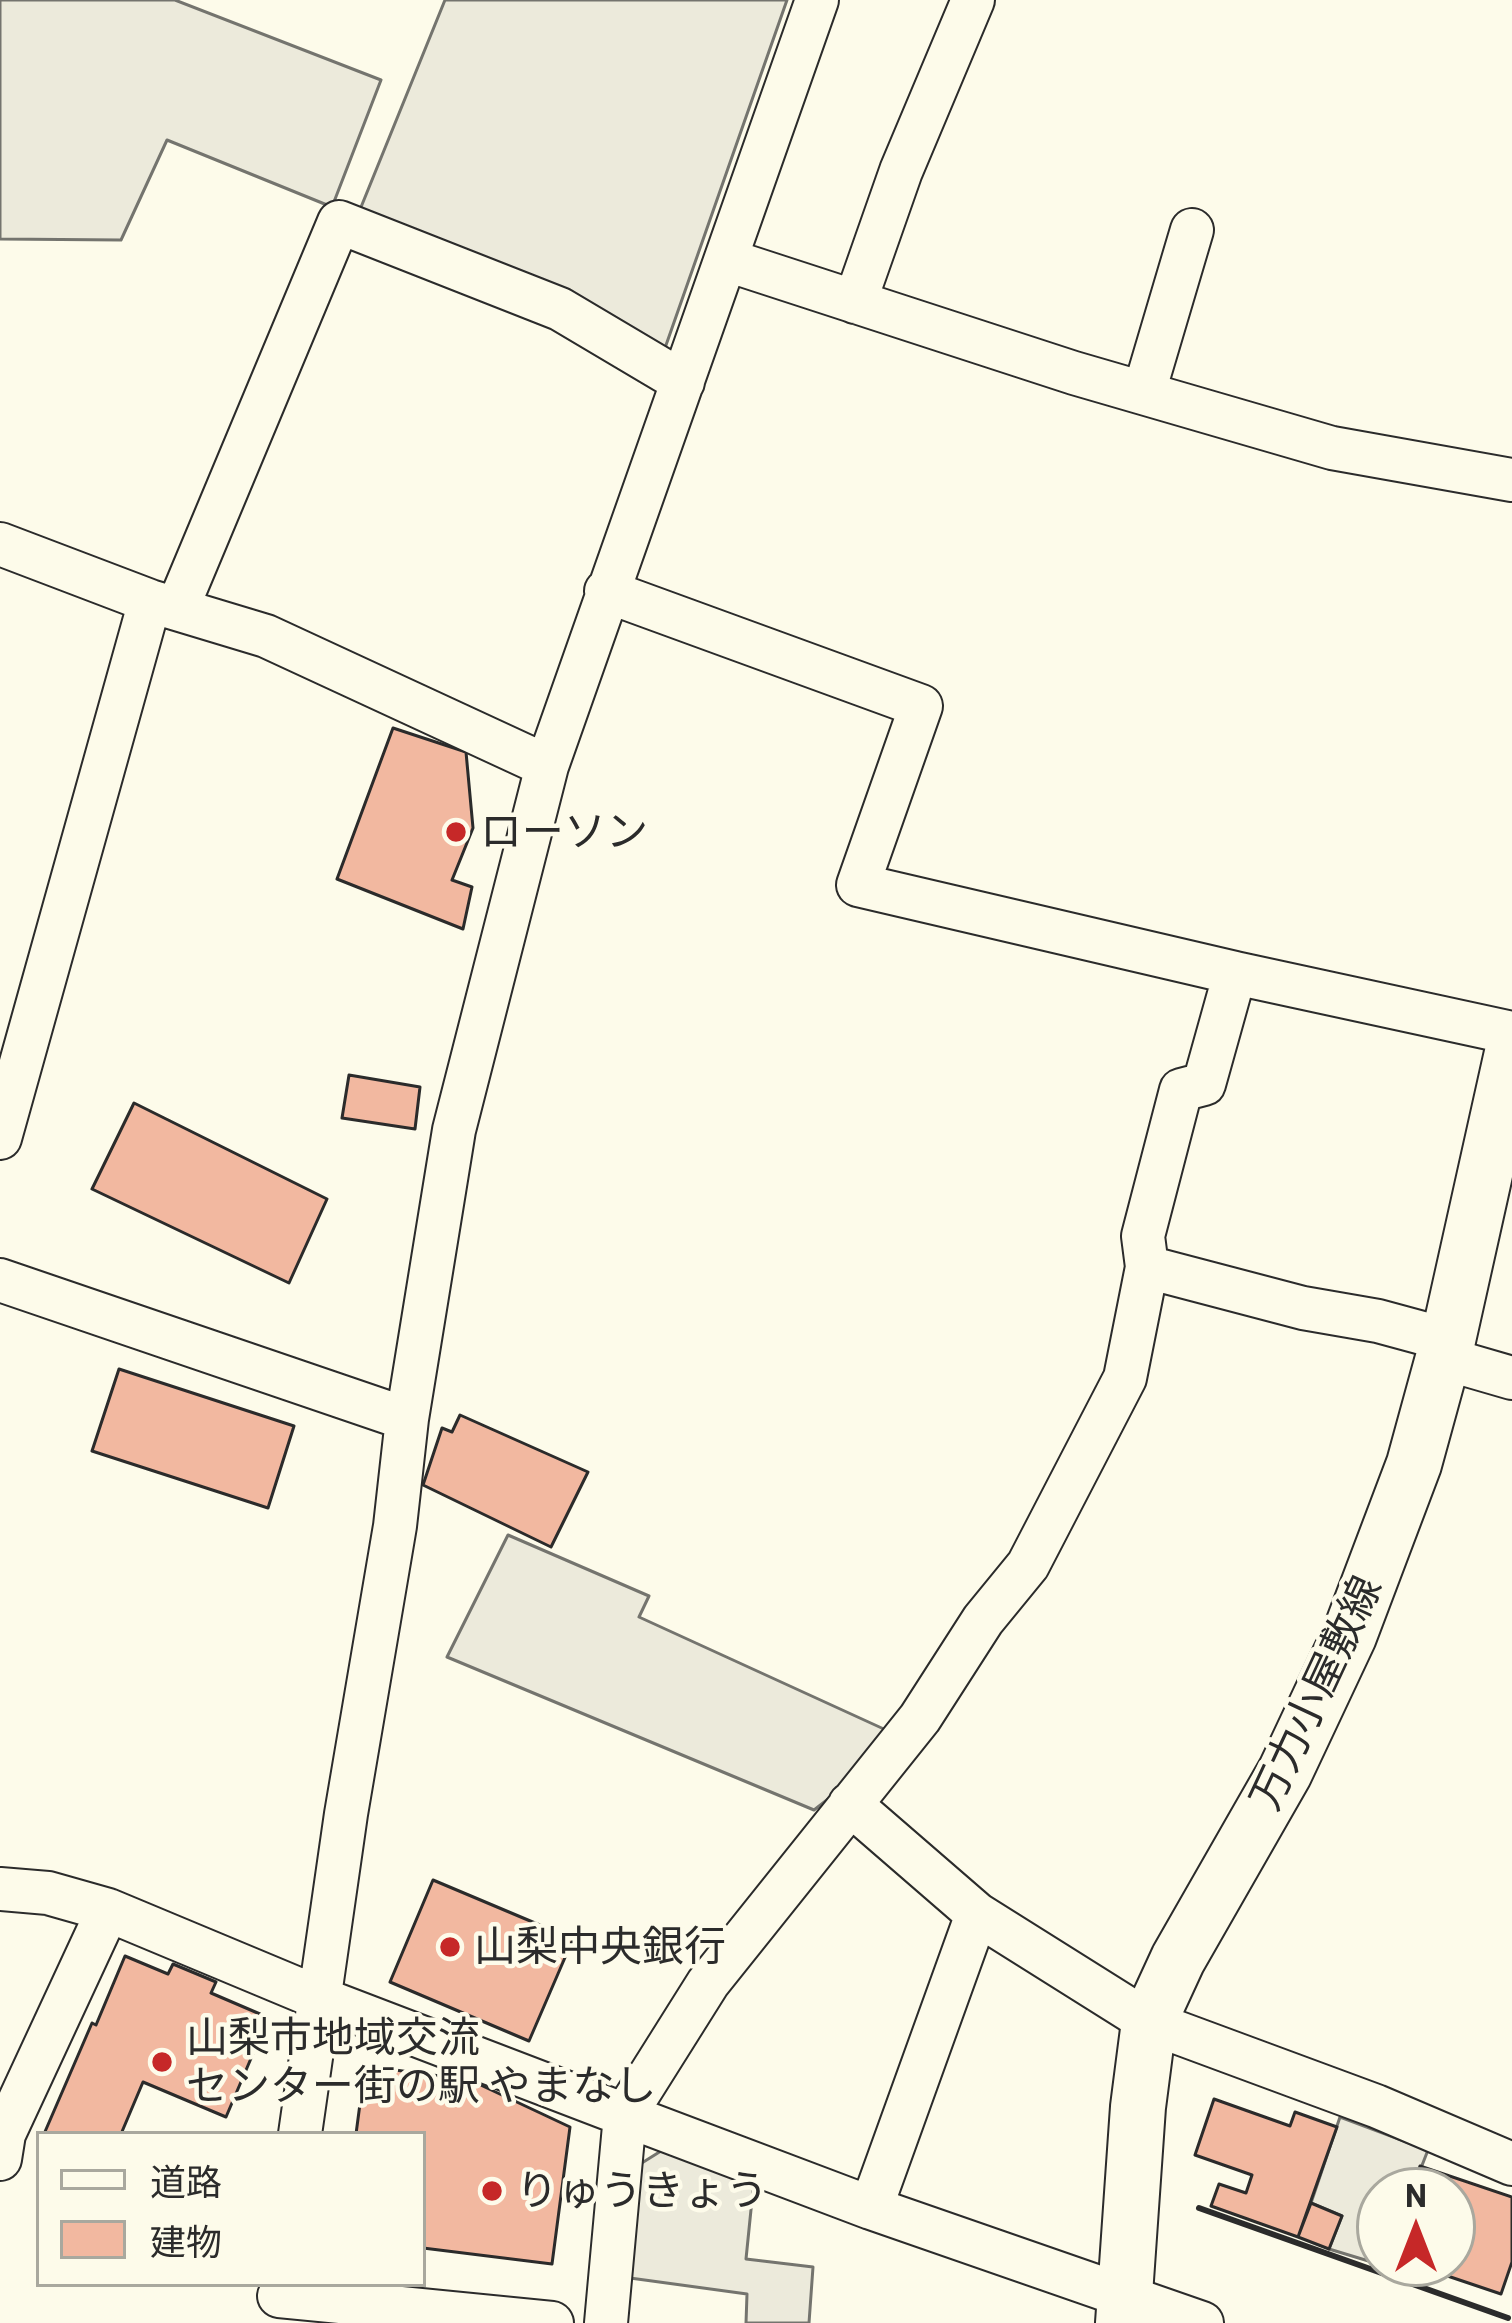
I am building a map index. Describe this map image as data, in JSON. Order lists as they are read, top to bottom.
{
  "streets": {
    "main road": ["万力小屋敷線"]
  },
  "places": [
    "ローソン",
    "山梨中央銀行",
    "山梨市地域交流 センター街の駅 やまなし",
    "りゅうきょう"
  ],
  "legend": ["道路", "建物"],
  "north": "top"
}
